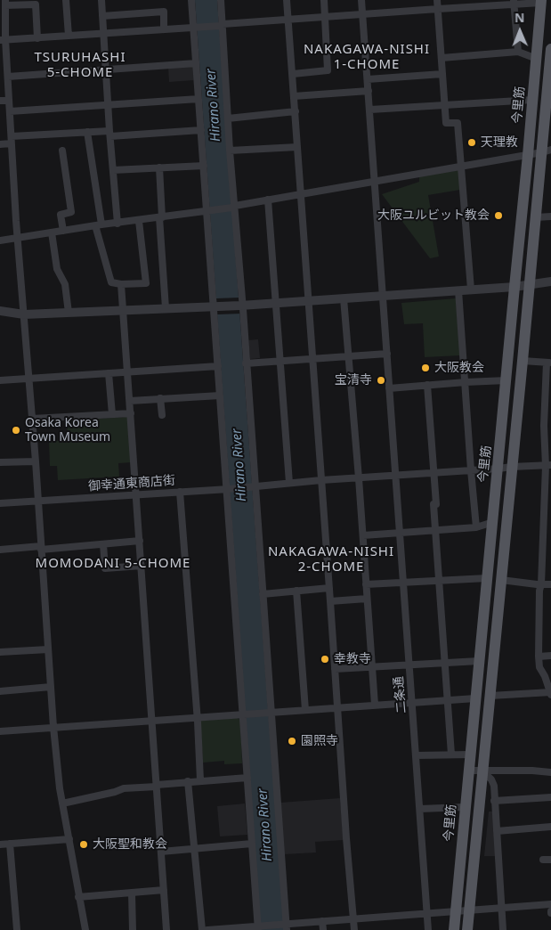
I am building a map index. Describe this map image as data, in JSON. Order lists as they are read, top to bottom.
{
  "streets": {
    "main road": ["今里筋"],
    "street": ["御幸通東商店街", "二条通"]
  },
  "crossings": [
    ["今里筋", "御幸通東商店街"],
    ["御幸通東商店街", "二条通"]
  ],
  "districts": [
    "NAKAGAWA-NISHI 1-CHOME",
    "TSURUHASHI 5-CHOME",
    "NAKAGAWA-NISHI 2-CHOME",
    "MOMODANI 5-CHOME"
  ],
  "water": ["Hirano River"],
  "places": [
    "天理教",
    "大阪ユルビット教会",
    "大阪教会",
    "宝清寺",
    "Osaka Korea Town Museum",
    "幸教寺",
    "園照寺",
    "大阪聖和教会"
  ],
  "north": "top"
}
